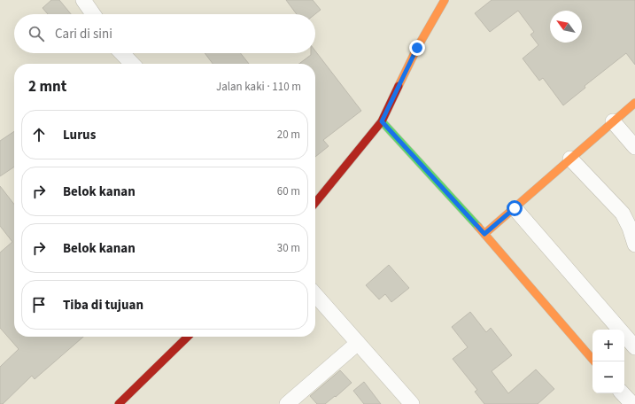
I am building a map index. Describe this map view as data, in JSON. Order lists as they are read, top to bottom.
{
  "north": "top left",
  "page": {
    "search": "Cari di sini",
    "heading": ["2 mnt", "Jalan kaki · 110 m"],
    "list": [
      ["Lurus", "20 m"],
      ["Belok kanan", "60 m"],
      ["Belok kanan", "30 m"],
      "Tiba di tujuan"
    ],
    "map_buttons": ["+", "−"]
  }
}
